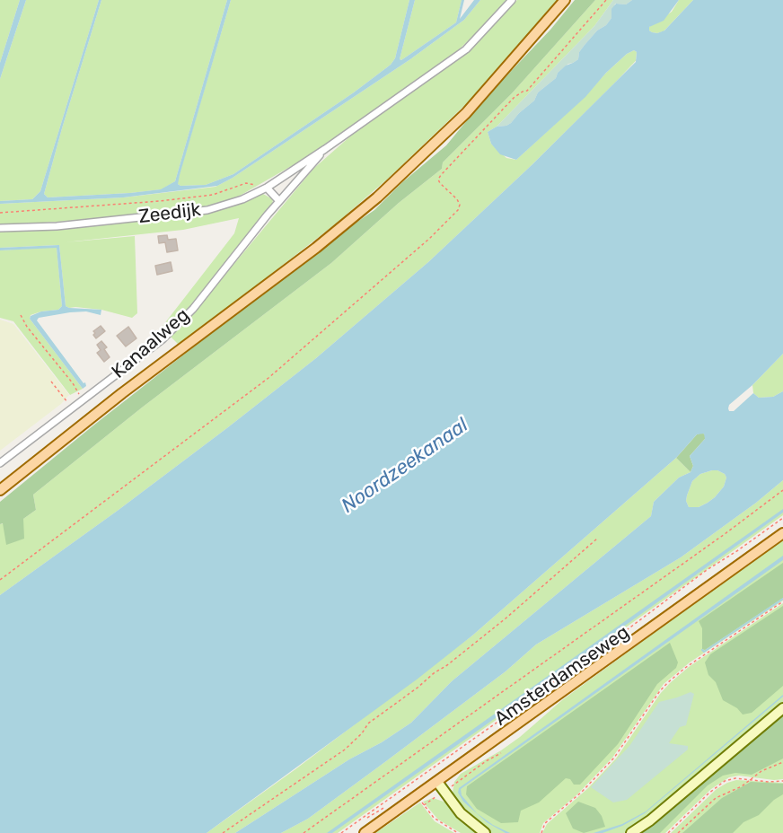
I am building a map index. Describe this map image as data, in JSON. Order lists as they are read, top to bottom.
{
  "streets": {
    "main road": ["Amsterdamseweg"],
    "street": ["Zeedijk", "Kanaalweg"]
  },
  "crossings": [
    ["Zeedijk", "Kanaalweg"]
  ],
  "water": ["Noordzeekanaal"]
}
